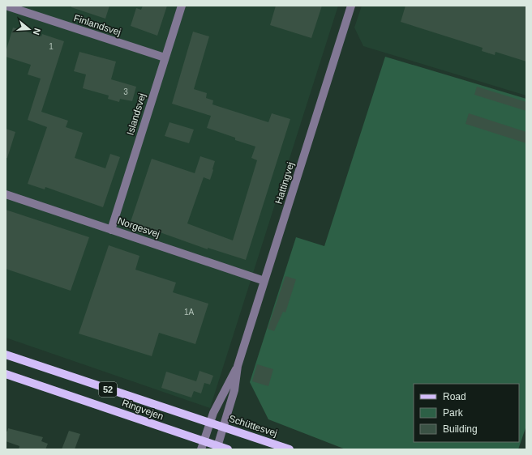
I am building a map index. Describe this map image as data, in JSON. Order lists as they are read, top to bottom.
{
  "streets": {
    "main road": ["52", "Ringvejen", "Schüttesvej"],
    "street": [
      "Finlandsvej",
      "Islandsvej",
      "Hattingvej",
      "Norgesvej"
    ]
  },
  "crossings": [
    ["Finlandsvej", "Islandsvej"],
    ["Islandsvej", "Norgesvej"],
    ["Hattingvej", "Norgesvej"],
    ["Hattingvej", "52"],
    ["Hattingvej", "Ringvejen"],
    ["Hattingvej", "Schüttesvej"],
    ["52", "Ringvejen"],
    ["Ringvejen", "Schüttesvej"]
  ],
  "house_numbers": ["1", "3", "1A"],
  "legend": ["Road", "Park", "Building"],
  "north": "right"
}
